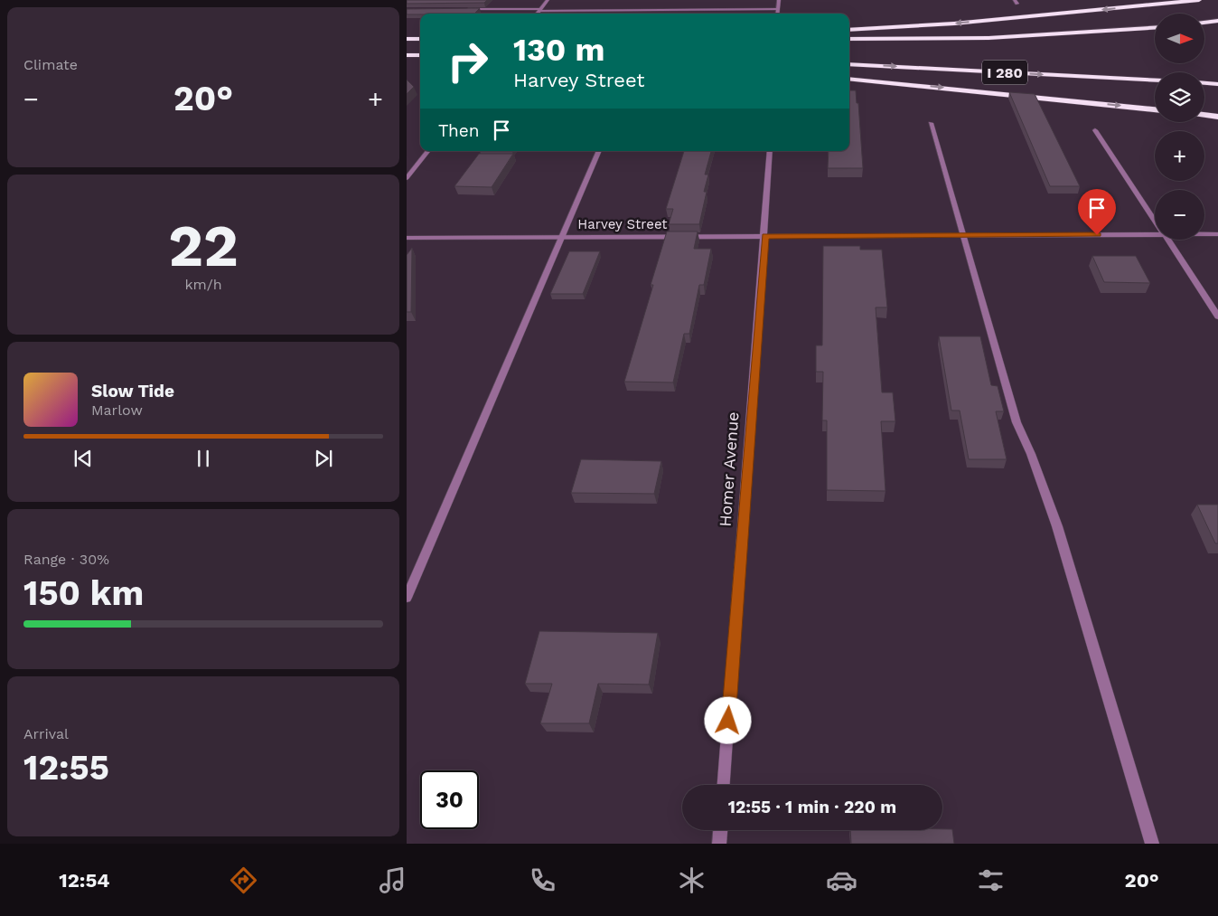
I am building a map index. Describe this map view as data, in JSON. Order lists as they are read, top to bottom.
{
  "streets": {
    "highway": ["I 280"],
    "street": ["Harvey Street", "Homer Avenue"]
  },
  "crossings": [
    ["Harvey Street", "Homer Avenue"]
  ],
  "north": "right",
  "page": {
    "tile": [
      "Climate",
      ["22", "km/h"],
      ["Range · 30%", "150 km"],
      ["Arrival", "12:55"]
    ],
    "map_buttons": ["+", "−"],
    "turn": ["130 m", "Harvey Street"],
    "heat": ["−", "20°", "+"],
    "then": "Then",
    "song": ["Slow Tide", "Marlow"],
    "limit": "30",
    "trip": "12:55 · 1 min · 220 m",
    "tabs": ["12:54", "20°"]
  }
}
